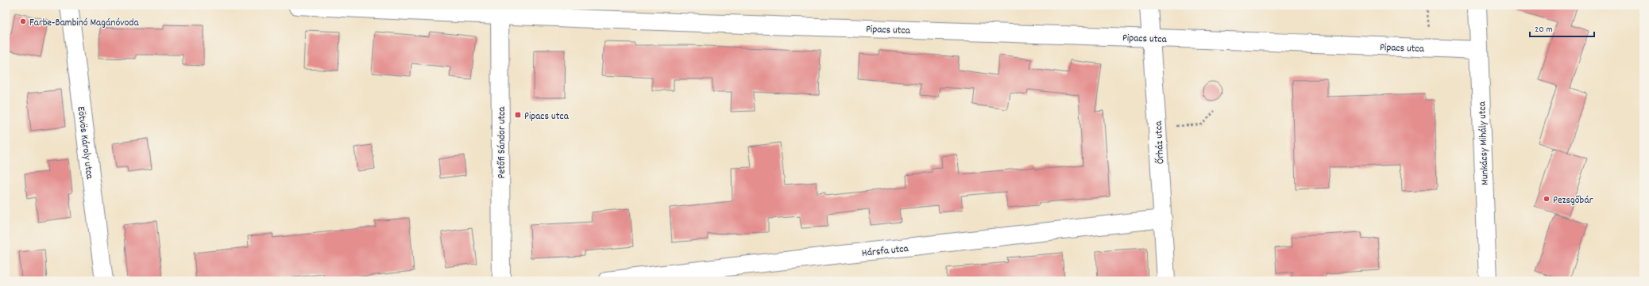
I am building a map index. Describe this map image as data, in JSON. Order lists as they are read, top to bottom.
{
  "streets": {
    "street": [
      "Pipacs utca",
      "Eötvös Károly utca",
      "Petőfi Sándor utca",
      "Őrház utca",
      "Munkácsy Mihály utca",
      "Hársfa utca"
    ]
  },
  "crossings": [
    ["Pipacs utca", "Petőfi Sándor utca"],
    ["Pipacs utca", "Őrház utca"],
    ["Pipacs utca", "Munkácsy Mihály utca"],
    ["Őrház utca", "Hársfa utca"]
  ],
  "places": {
    "other": ["Farbe-Bambinó Magánóvoda", "Pezsgőbár"],
    "transit": ["Pipacs utca"]
  },
  "scale_bar": "20 m"
}
